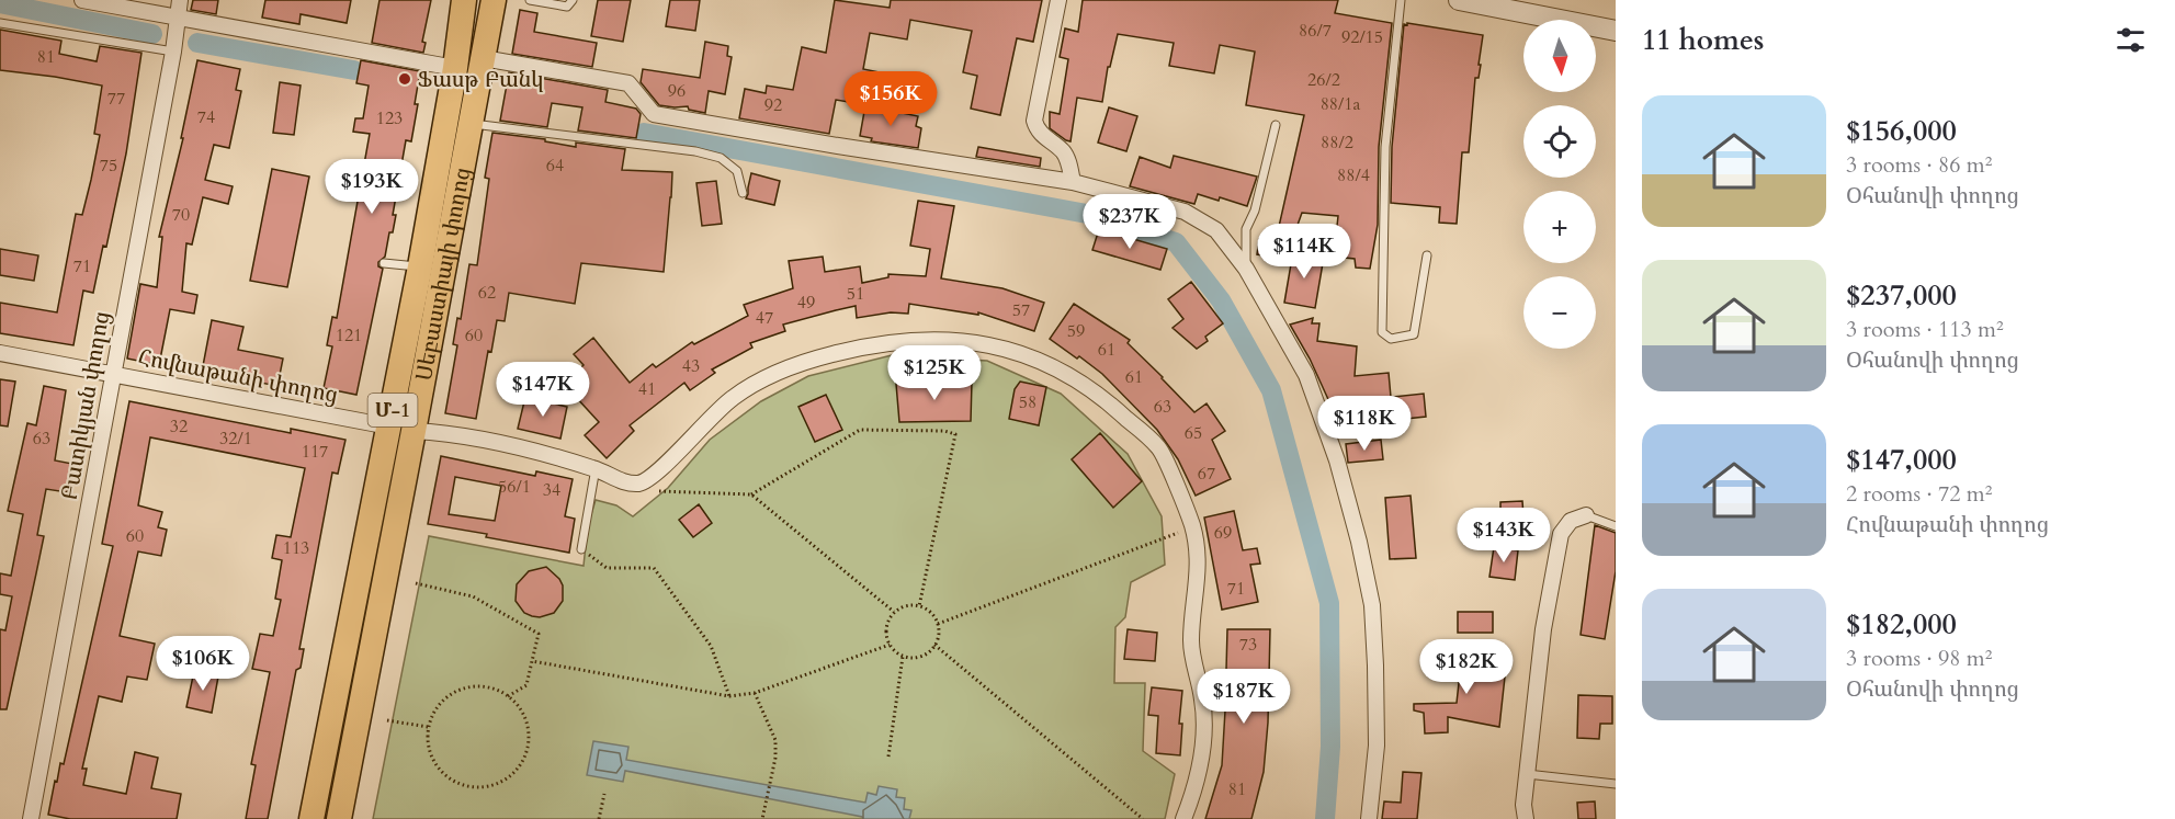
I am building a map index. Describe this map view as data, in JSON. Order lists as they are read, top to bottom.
{
  "streets": {
    "main road": ["Սեբաստիայի փողոց", "Մ-1"],
    "street": ["Հովնաթանի փողոց", "Բատիկյան փողոց"]
  },
  "crossings": [
    ["Սեբաստիայի փողոց", "Հովնաթանի փողոց"],
    ["Հովնաթանի փողոց", "Բատիկյան փողոց"]
  ],
  "places": ["Ֆասթ Բանկ"],
  "house_numbers": [
    "86/7",
    "92/15",
    "81",
    "26/2",
    "96",
    "77",
    "88/1a",
    "92",
    "74",
    "123",
    "88/2",
    "75",
    "64",
    "88/4",
    "70",
    "71",
    "62",
    "51",
    "49",
    "57",
    "47",
    "59",
    "121",
    "60",
    "61",
    "43",
    "61",
    "41",
    "58",
    "63",
    "32",
    "65",
    "63",
    "32/1",
    "117",
    "67",
    "56/1",
    "34",
    "69",
    "60",
    "113",
    "71",
    "73",
    "81"
  ],
  "north": "bottom",
  "page": {
    "heading": "11 homes",
    "map_buttons": ["+", "−"],
    "price": [
      "$156K",
      "$193K",
      "$237K",
      "$114K",
      "$125K",
      "$147K",
      "$118K",
      "$143K",
      "$106K",
      "$182K",
      "$187K"
    ],
    "list": [
      {
        "name": "$156,000",
        "note": "3 rooms · 86 m² · Օհանովի փողոց"
      },
      {
        "name": "$237,000",
        "note": "3 rooms · 113 m² · Օհանովի փողոց"
      },
      {
        "name": "$147,000",
        "note": "2 rooms · 72 m² · Հովնաթանի փողոց"
      },
      {
        "name": "$182,000",
        "note": "3 rooms · 98 m² · Օհանովի փողոց"
      }
    ]
  }
}
